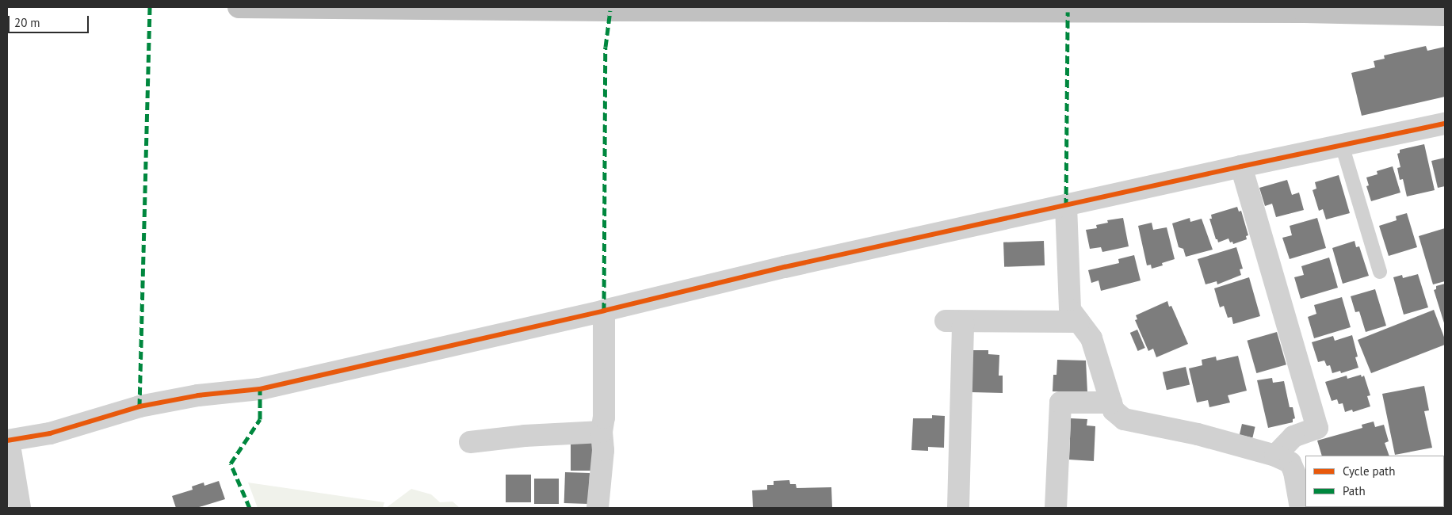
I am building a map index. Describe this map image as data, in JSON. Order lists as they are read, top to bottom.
{
  "legend": ["Cycle path", "Path"],
  "scale_bar": "20 m"
}
